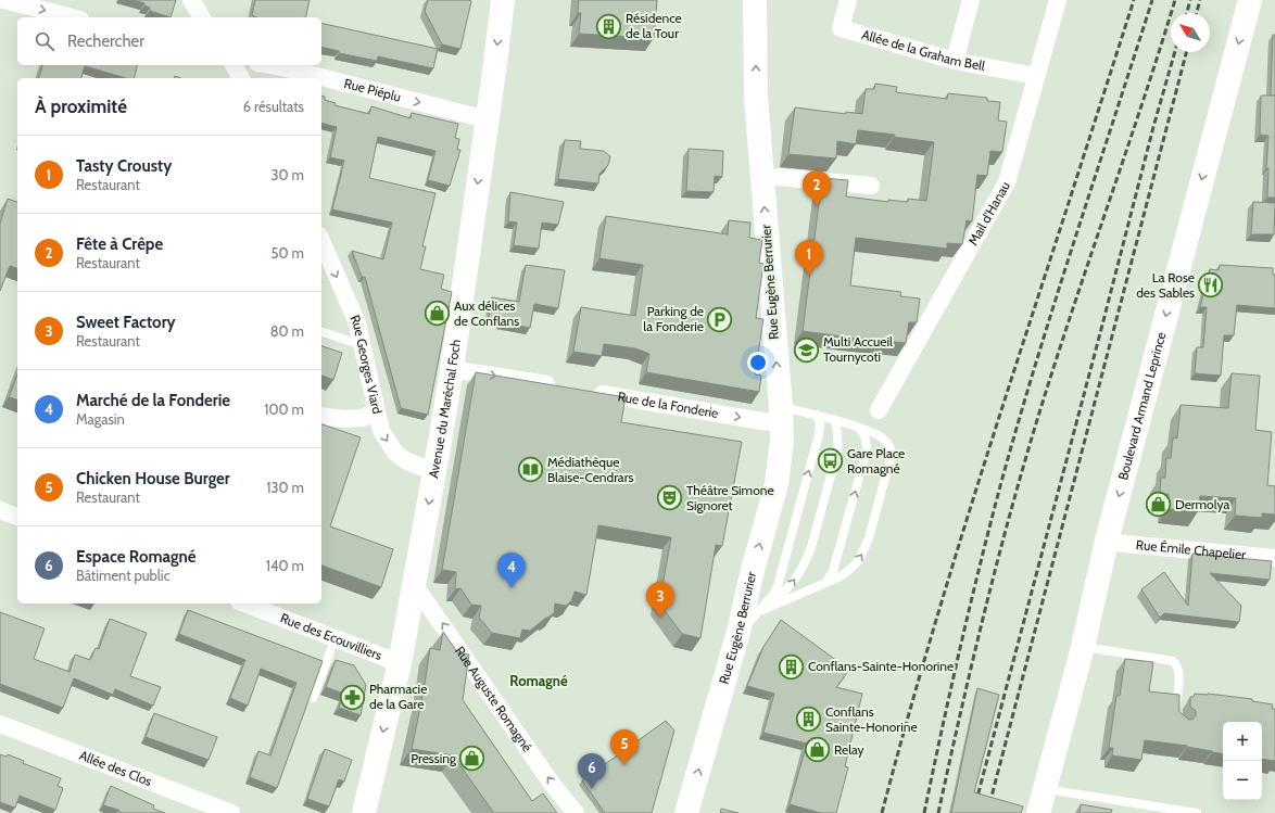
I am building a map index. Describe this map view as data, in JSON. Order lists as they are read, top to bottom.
{
  "streets": {
    "street": [
      "Allée de la Graham Bell",
      "Rue Piéplu",
      "Mail d'Hanau",
      "Rue Eugène Berrurier",
      "Rue Georges Viard",
      "Rue de la Fonderie",
      "Boulevard Armand Leprince",
      "Avenue du Maréchal Foch",
      "Rue Émile Chapelier",
      "Rue des Ecouvilliers",
      "Rue Auguste Romagné",
      "Allée des Clos"
    ]
  },
  "crossings": [
    ["Allée de la Graham Bell", "Mail d'Hanau"],
    ["Rue Piéplu", "Avenue du Maréchal Foch"],
    ["Rue Eugène Berrurier", "Rue de la Fonderie"],
    ["Rue Georges Viard", "Avenue du Maréchal Foch"],
    ["Boulevard Armand Leprince", "Rue Émile Chapelier"],
    ["Avenue du Maréchal Foch", "Rue des Ecouvilliers"],
    ["Avenue du Maréchal Foch", "Rue Auguste Romagné"]
  ],
  "one_way": [
    "Rue Piéplu",
    "Rue Eugène Berrurier",
    "Rue Georges Viard",
    "Rue de la Fonderie",
    "Boulevard Armand Leprince",
    "Avenue du Maréchal Foch",
    "Rue Auguste Romagné"
  ],
  "districts": ["Romagné"],
  "places": {
    "building": ["Résidence de la Tour", "Conflans-Sainte-Honorine", "Conflans Sainte-Honorine"],
    "restaurant": ["La Rose des Sables"],
    "shop": [
      "Aux délices de Conflans",
      "Dermolya",
      "Relay",
      "Pressing"
    ],
    "parking": ["Parking de la Fonderie"],
    "school or university": ["Multi Accueil Tournycoti"],
    "bus stop": ["Gare Place Romagné"],
    "library": ["Médiathèque Blaise-Cendrars"],
    "theatre": ["Théâtre Simone Signoret"],
    "pharmacy": ["Pharmacie de la Gare"]
  },
  "north": "top left",
  "page": {
    "search": "Rechercher",
    "heading": ["À proximité", "6 résultats"],
    "list": [
      {
        "mark": "1",
        "name": "Tasty Crousty",
        "note": "Restaurant",
        "value": "30 m"
      },
      {
        "mark": "2",
        "name": "Fête à Crêpe",
        "note": "Restaurant",
        "value": "50 m"
      },
      {
        "mark": "3",
        "name": "Sweet Factory",
        "note": "Restaurant",
        "value": "80 m"
      },
      {
        "mark": "4",
        "name": "Marché de la Fonderie",
        "note": "Magasin",
        "value": "100 m"
      },
      {
        "mark": "5",
        "name": "Chicken House Burger",
        "note": "Restaurant",
        "value": "130 m"
      },
      {
        "mark": "6",
        "name": "Espace Romagné",
        "note": "Bâtiment public",
        "value": "140 m"
      }
    ],
    "pins": [
      "2",
      "1",
      "4",
      "3",
      "5",
      "6"
    ],
    "map_buttons": ["+", "−"]
  }
}
